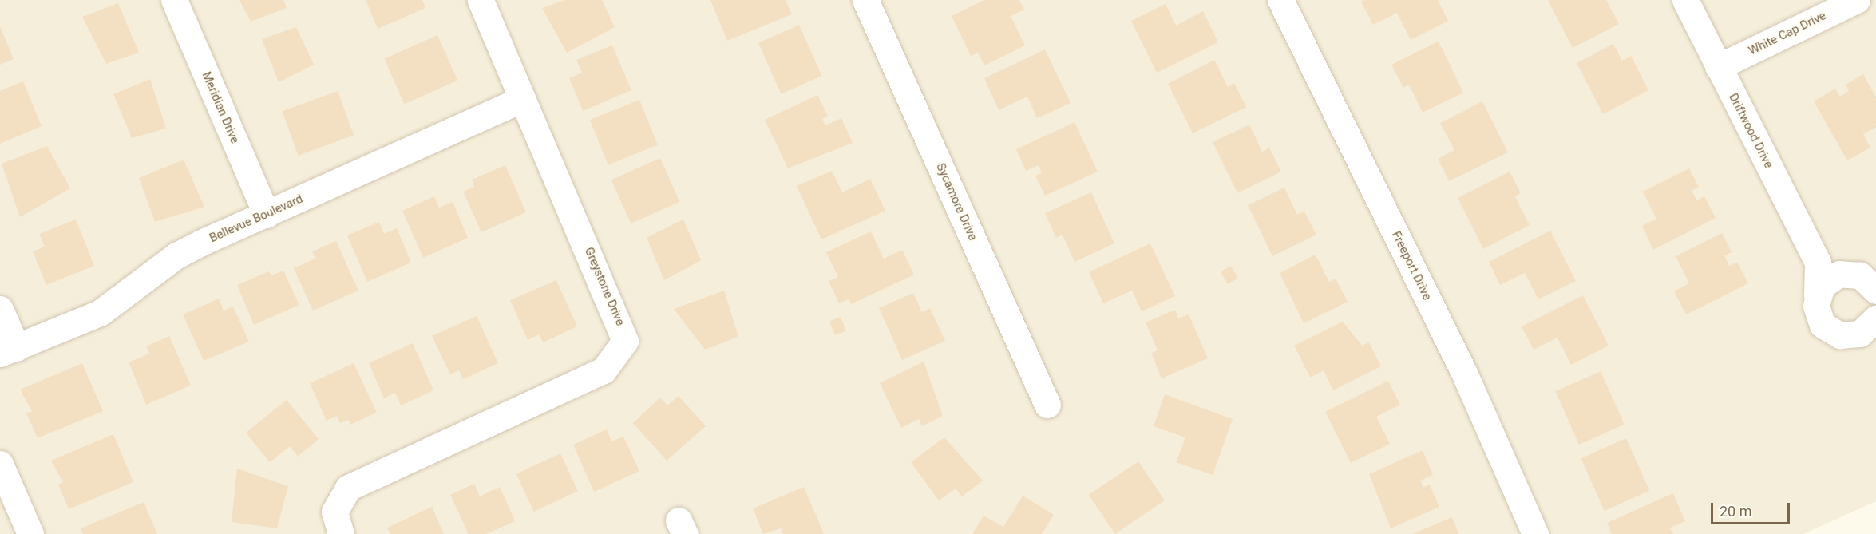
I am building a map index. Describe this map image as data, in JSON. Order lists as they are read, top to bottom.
{
  "streets": {
    "street": [
      "White Cap Drive",
      "Meridian Drive",
      "Driftwood Drive",
      "Sycamore Drive",
      "Bellevue Boulevard",
      "Freeport Drive",
      "Greystone Drive"
    ]
  },
  "crossings": [
    ["White Cap Drive", "Driftwood Drive"],
    ["Meridian Drive", "Bellevue Boulevard"],
    ["Bellevue Boulevard", "Greystone Drive"]
  ],
  "scale_bar": "20 m"
}
